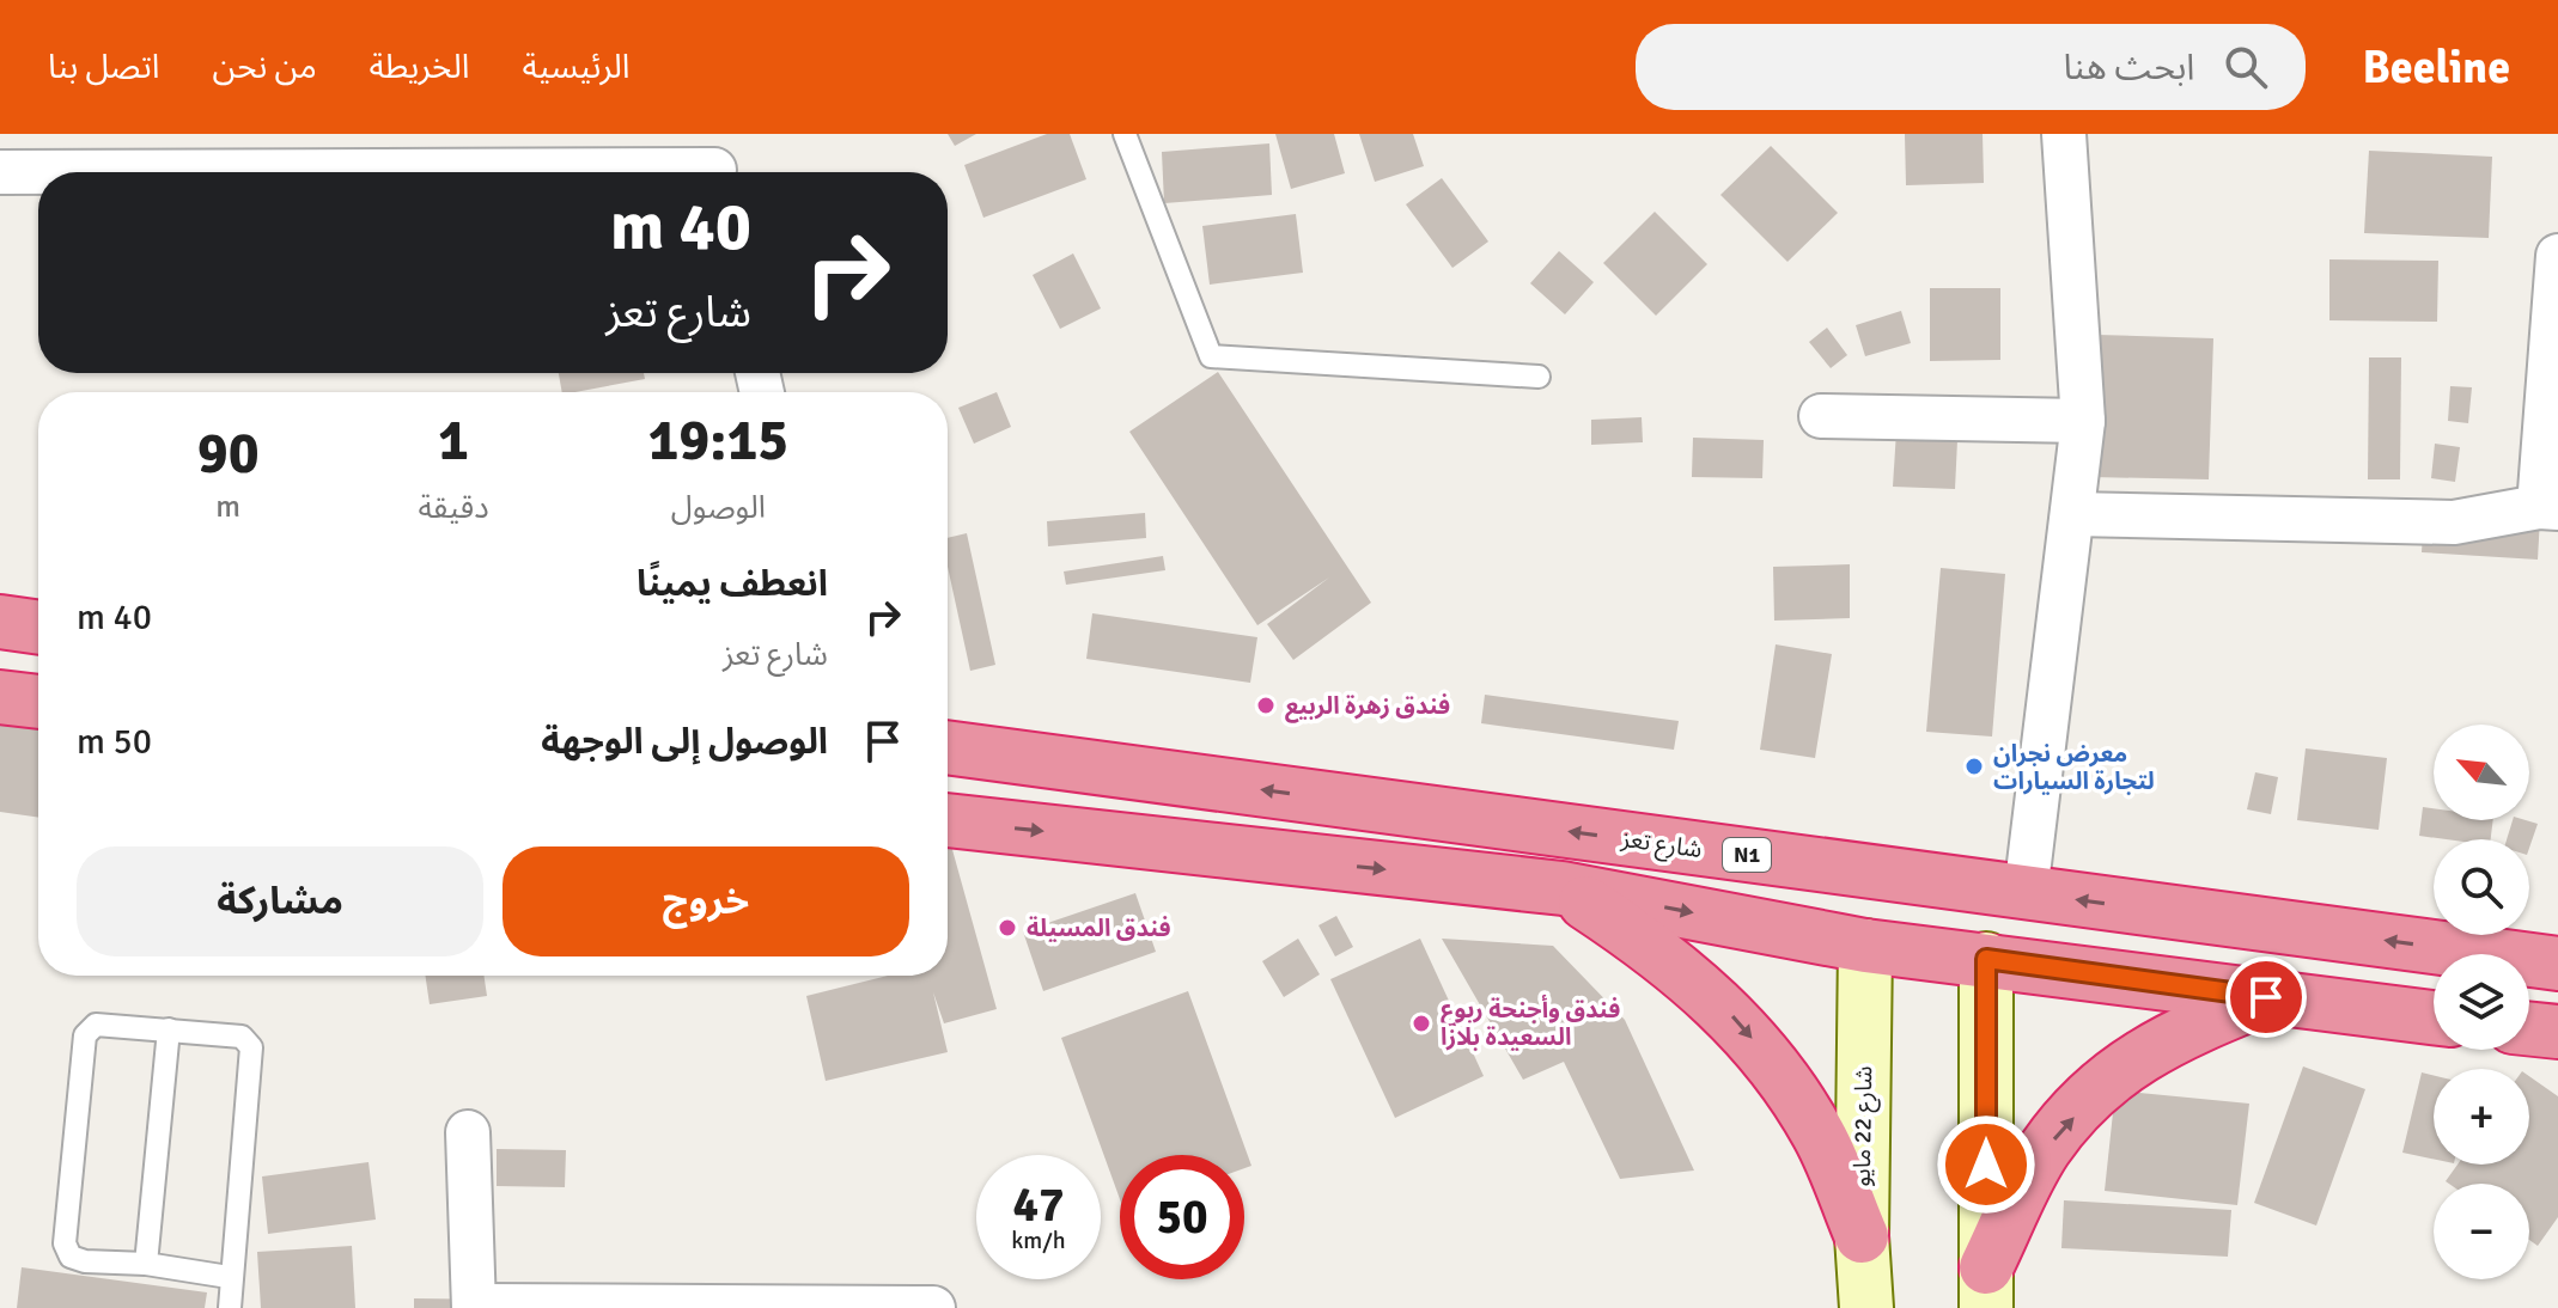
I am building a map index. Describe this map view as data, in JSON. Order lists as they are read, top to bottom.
{
  "streets": {
    "highway": ["شارع تعز", "N1"],
    "main road": ["شارع 22 مايو"]
  },
  "places": [
    "فندق زهرة الربيع",
    "معرض نجران لتجارة السيارات",
    "فندق المسيلة",
    "فندق وأجنحة ربوع السعيدة بلازا"
  ],
  "north": "top left",
  "page": {
    "header": "Beeline",
    "search": "ابحث هنا",
    "nav": [
      "الرئيسية",
      "الخريطة",
      "من نحن",
      "اتصل بنا"
    ],
    "turn": ["40 m", "شارع تعز"],
    "eta": [
      "19:15",
      "الوصول",
      "1",
      "دقيقة",
      "90",
      "m"
    ],
    "list": [
      {
        "name": "انعطف يمينًا",
        "note": "شارع تعز",
        "value": "40 m"
      },
      {
        "name": "الوصول إلى الوجهة",
        "value": "50 m"
      }
    ],
    "map_buttons": ["+", "−"],
    "buttons": ["خروج", "مشاركة"],
    "speed": "47 km/h",
    "limit": "50"
  }
}
